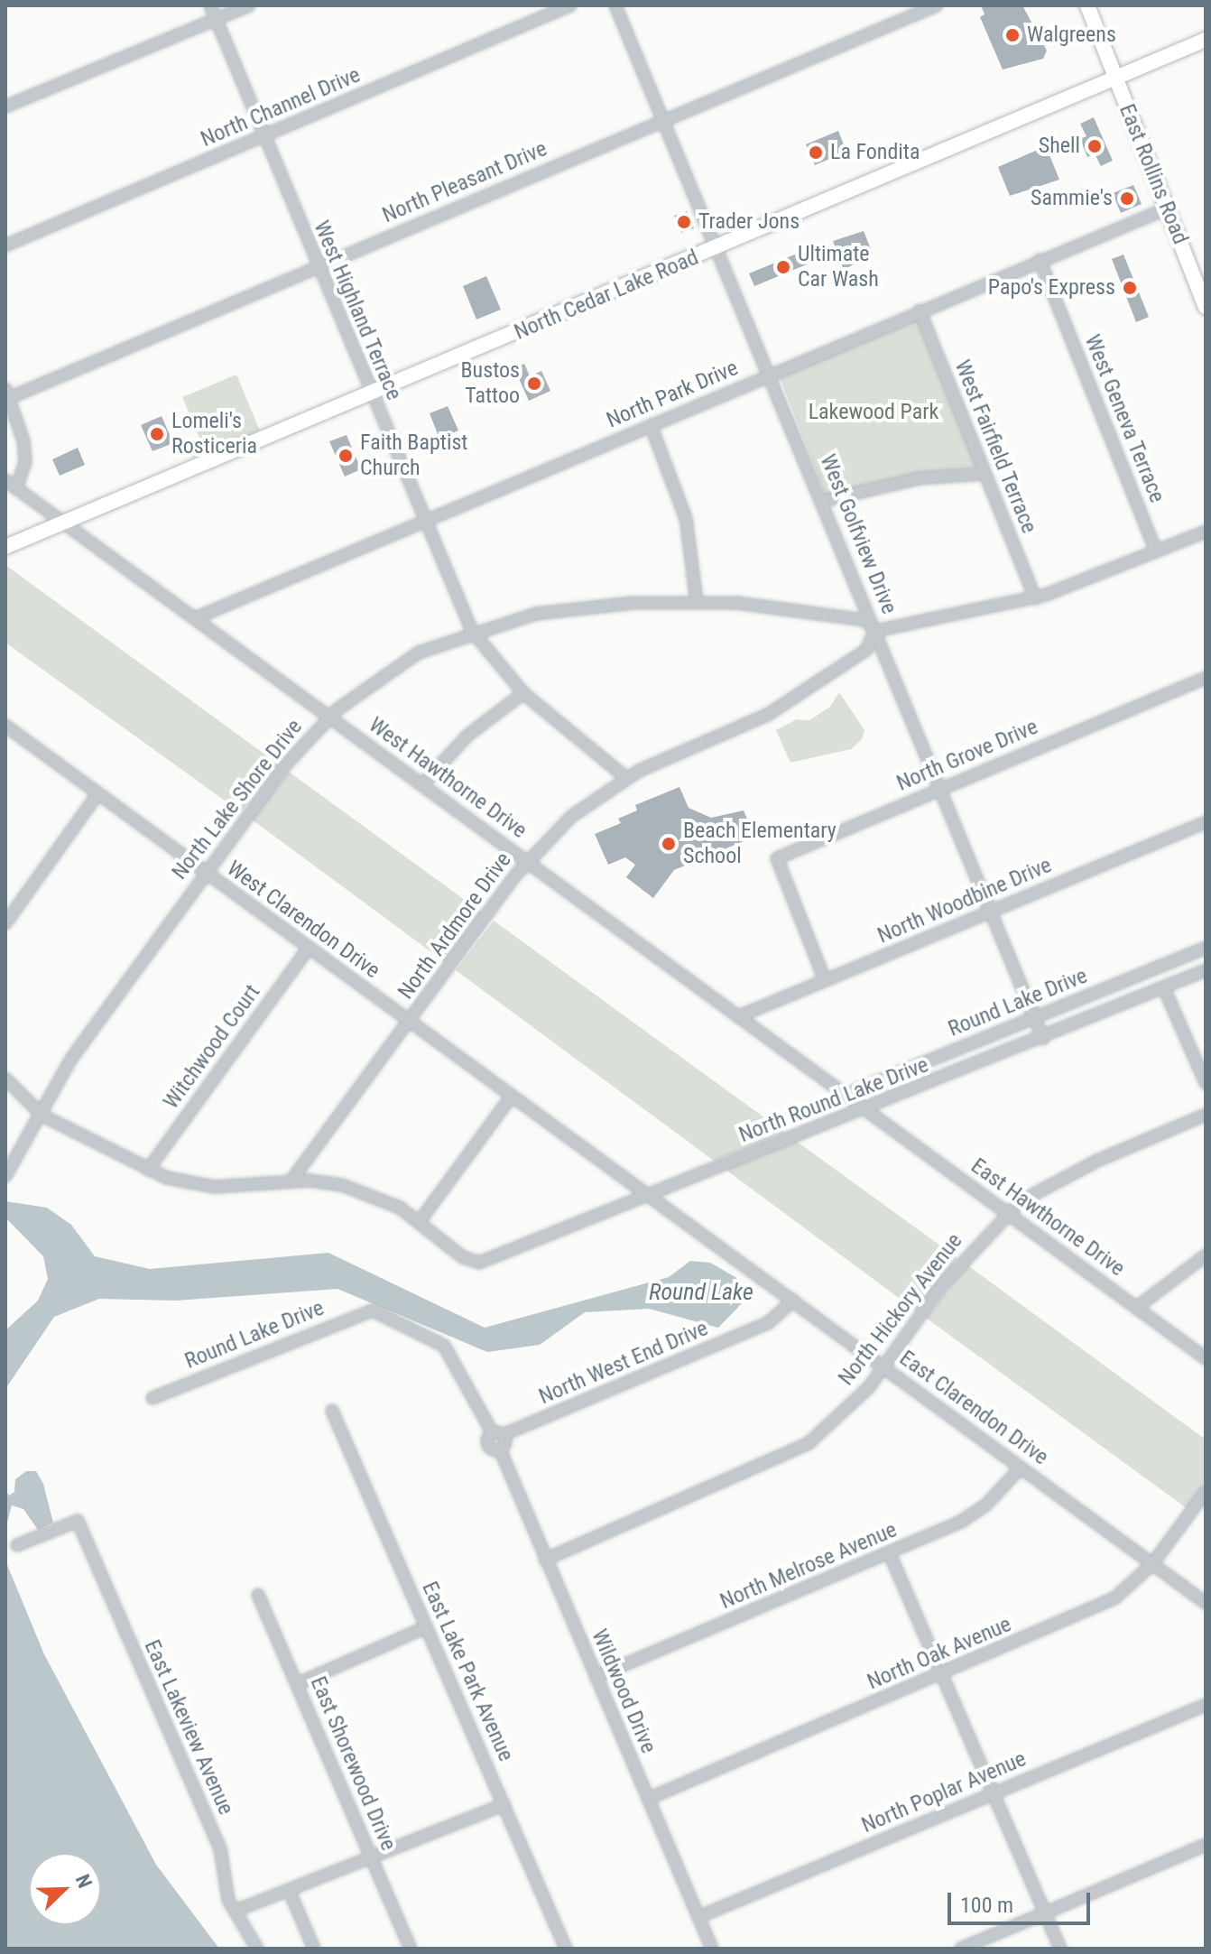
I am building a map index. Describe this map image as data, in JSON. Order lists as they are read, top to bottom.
{
  "streets": {
    "main road": ["East Rollins Road", "North Cedar Lake Road"],
    "street": [
      "North Channel Drive",
      "North Pleasant Drive",
      "West Highland Terrace",
      "North Park Drive",
      "West Geneva Terrace",
      "West Fairfield Terrace",
      "West Golfview Drive",
      "North Grove Drive",
      "West Hawthorne Drive",
      "North Lake Shore Drive",
      "North Woodbine Drive",
      "West Clarendon Drive",
      "North Ardmore Drive",
      "Round Lake Drive",
      "Witchwood Court",
      "North Round Lake Drive",
      "East Hawthorne Drive",
      "North Hickory Avenue",
      "North West End Drive",
      "East Clarendon Drive",
      "North Melrose Avenue",
      "North Oak Avenue",
      "East Lake Park Avenue",
      "Wildwood Drive",
      "East Lakeview Avenue",
      "East Shorewood Drive",
      "North Poplar Avenue"
    ]
  },
  "crossings": [
    ["North Channel Drive", "West Highland Terrace"],
    ["East Rollins Road", "North Cedar Lake Road"],
    ["East Rollins Road", "North Park Drive"],
    ["North Pleasant Drive", "West Highland Terrace"],
    ["North Pleasant Drive", "West Golfview Drive"],
    ["North Cedar Lake Road", "West Highland Terrace"],
    ["North Cedar Lake Road", "West Golfview Drive"],
    ["North Cedar Lake Road", "West Hawthorne Drive"],
    ["West Highland Terrace", "North Park Drive"],
    ["West Highland Terrace", "North Lake Shore Drive"],
    ["West Highland Terrace", "North Ardmore Drive"],
    ["North Park Drive", "West Geneva Terrace"],
    ["North Park Drive", "West Fairfield Terrace"],
    ["North Park Drive", "West Golfview Drive"],
    ["North Park Drive", "West Hawthorne Drive"],
    ["West Golfview Drive", "North Grove Drive"],
    ["West Golfview Drive", "North Lake Shore Drive"],
    ["West Golfview Drive", "North Woodbine Drive"],
    ["West Golfview Drive", "North Ardmore Drive"],
    ["West Golfview Drive", "Round Lake Drive"],
    ["West Golfview Drive", "North Round Lake Drive"],
    ["North Grove Drive", "North Woodbine Drive"],
    ["West Hawthorne Drive", "North Lake Shore Drive"],
    ["West Hawthorne Drive", "North Woodbine Drive"],
    ["West Hawthorne Drive", "North Ardmore Drive"],
    ["West Hawthorne Drive", "Round Lake Drive"],
    ["West Hawthorne Drive", "North Round Lake Drive"],
    ["West Hawthorne Drive", "East Hawthorne Drive"],
    ["North Lake Shore Drive", "West Clarendon Drive"],
    ["North Lake Shore Drive", "North Ardmore Drive"],
    ["West Clarendon Drive", "North Ardmore Drive"],
    ["West Clarendon Drive", "Witchwood Court"],
    ["West Clarendon Drive", "North Round Lake Drive"],
    ["West Clarendon Drive", "East Clarendon Drive"],
    ["Round Lake Drive", "Wildwood Drive"],
    ["North Round Lake Drive", "East Hawthorne Drive"],
    ["North Round Lake Drive", "East Clarendon Drive"],
    ["East Hawthorne Drive", "North Hickory Avenue"],
    ["North Hickory Avenue", "East Clarendon Drive"],
    ["North Hickory Avenue", "Wildwood Drive"],
    ["North West End Drive", "East Clarendon Drive"],
    ["North West End Drive", "Wildwood Drive"],
    ["East Clarendon Drive", "North Melrose Avenue"],
    ["East Clarendon Drive", "North Oak Avenue"],
    ["North Melrose Avenue", "Wildwood Drive"],
    ["North Oak Avenue", "Wildwood Drive"],
    ["Wildwood Drive", "North Poplar Avenue"]
  ],
  "water": ["Round Lake"],
  "parks": ["Lakewood Park"],
  "places": [
    "Walgreens",
    "Shell",
    "La Fondita",
    "Sammie's",
    "Trader Jons",
    "Ultimate Car Wash",
    "Papo's Express",
    "Bustos Tattoo",
    "Lomeli's Rosticeria",
    "Faith Baptist Church",
    "Beach Elementary School"
  ],
  "scale_bar": "100 m",
  "north": "top right"
}
